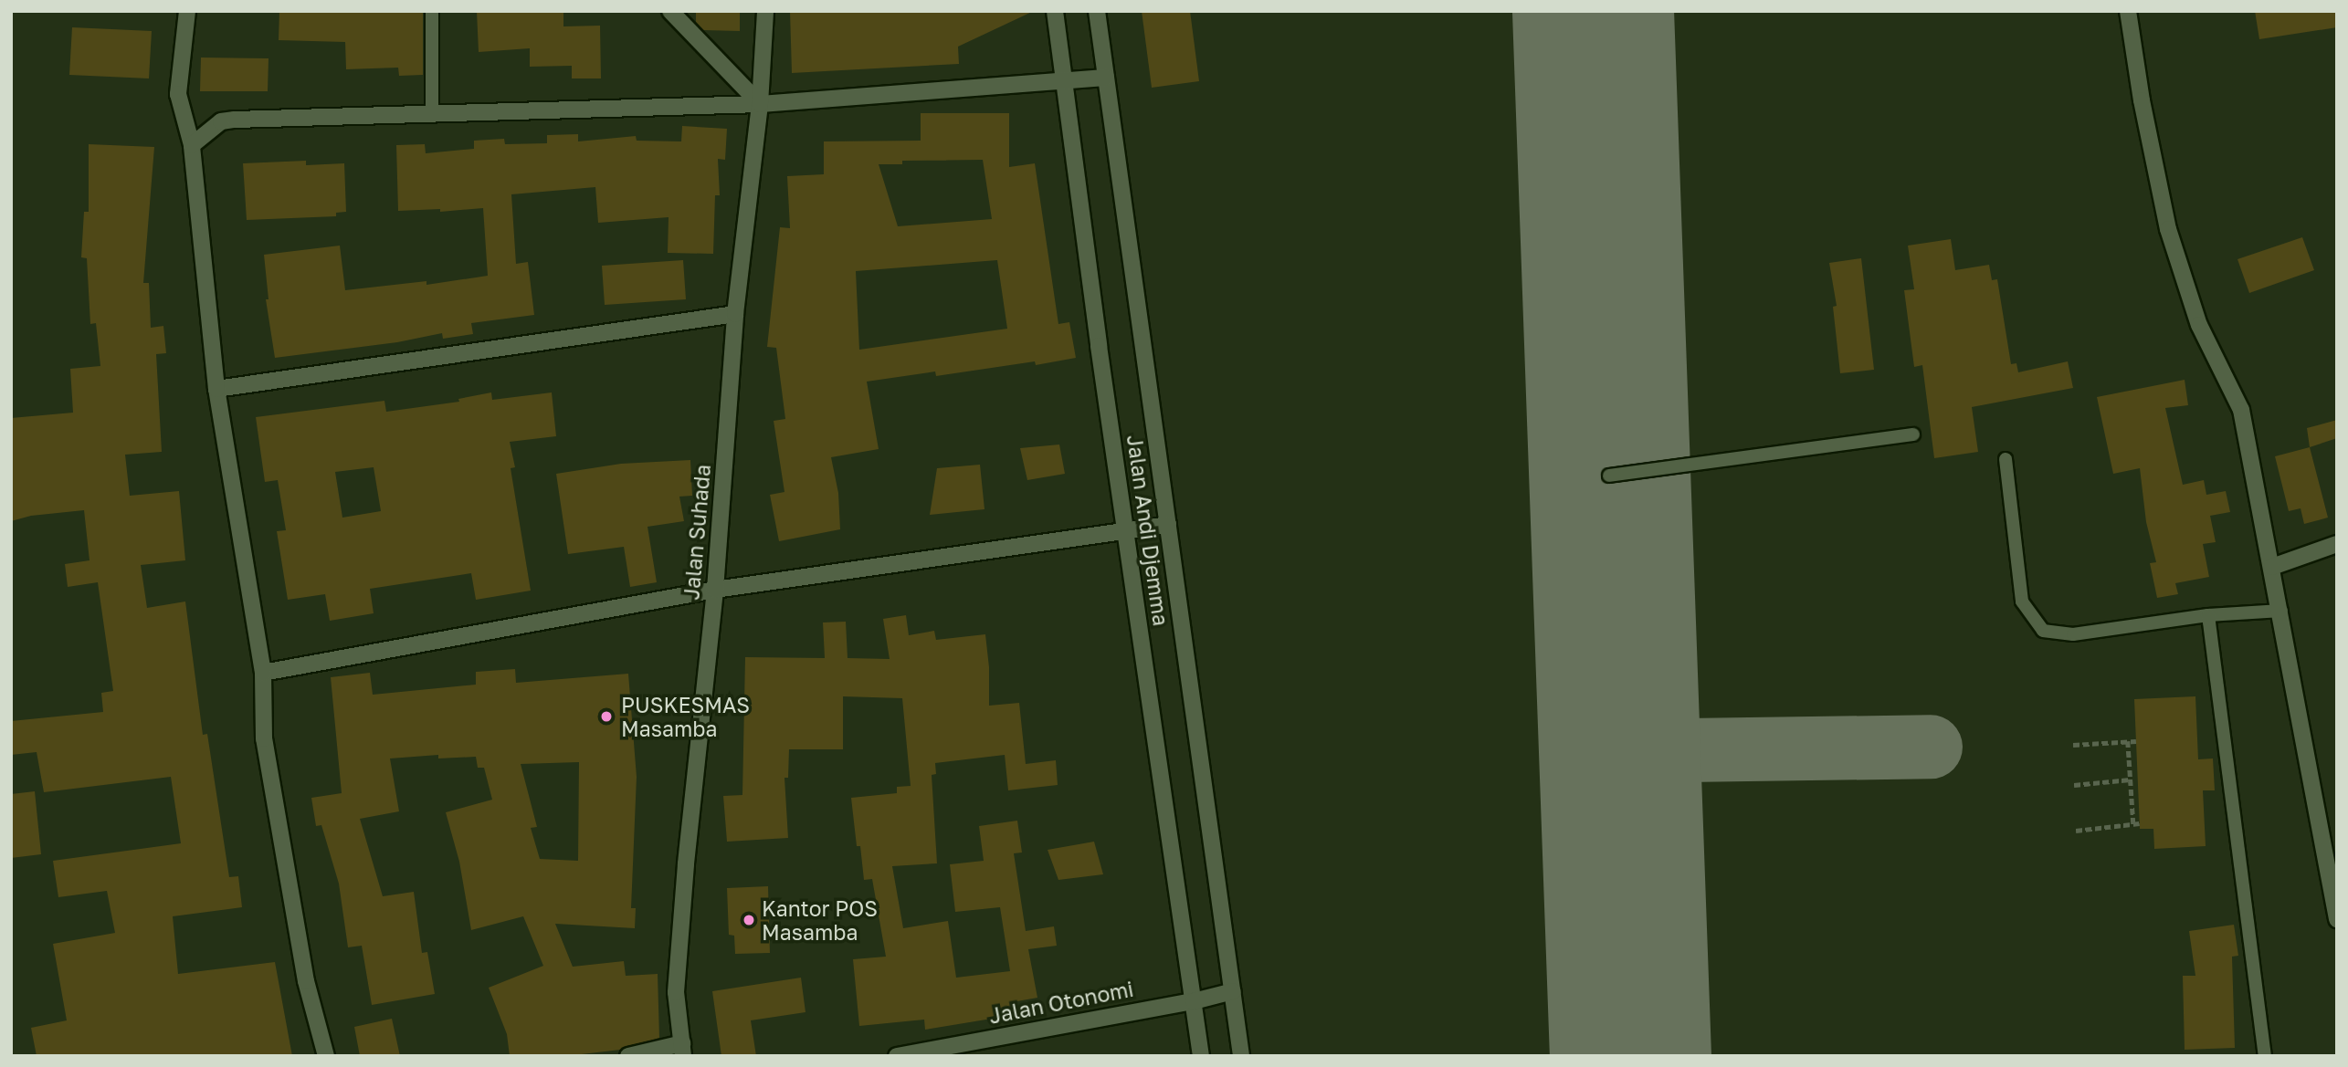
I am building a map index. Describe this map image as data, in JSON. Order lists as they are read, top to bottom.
{
  "streets": {
    "street": ["Jalan Andi Djemma", "Jalan Suhada", "Jalan Otonomi"]
  },
  "crossings": [
    ["Jalan Andi Djemma", "Jalan Otonomi"]
  ],
  "places": ["PUSKESMAS Masamba", "Kantor POS Masamba"]
}
